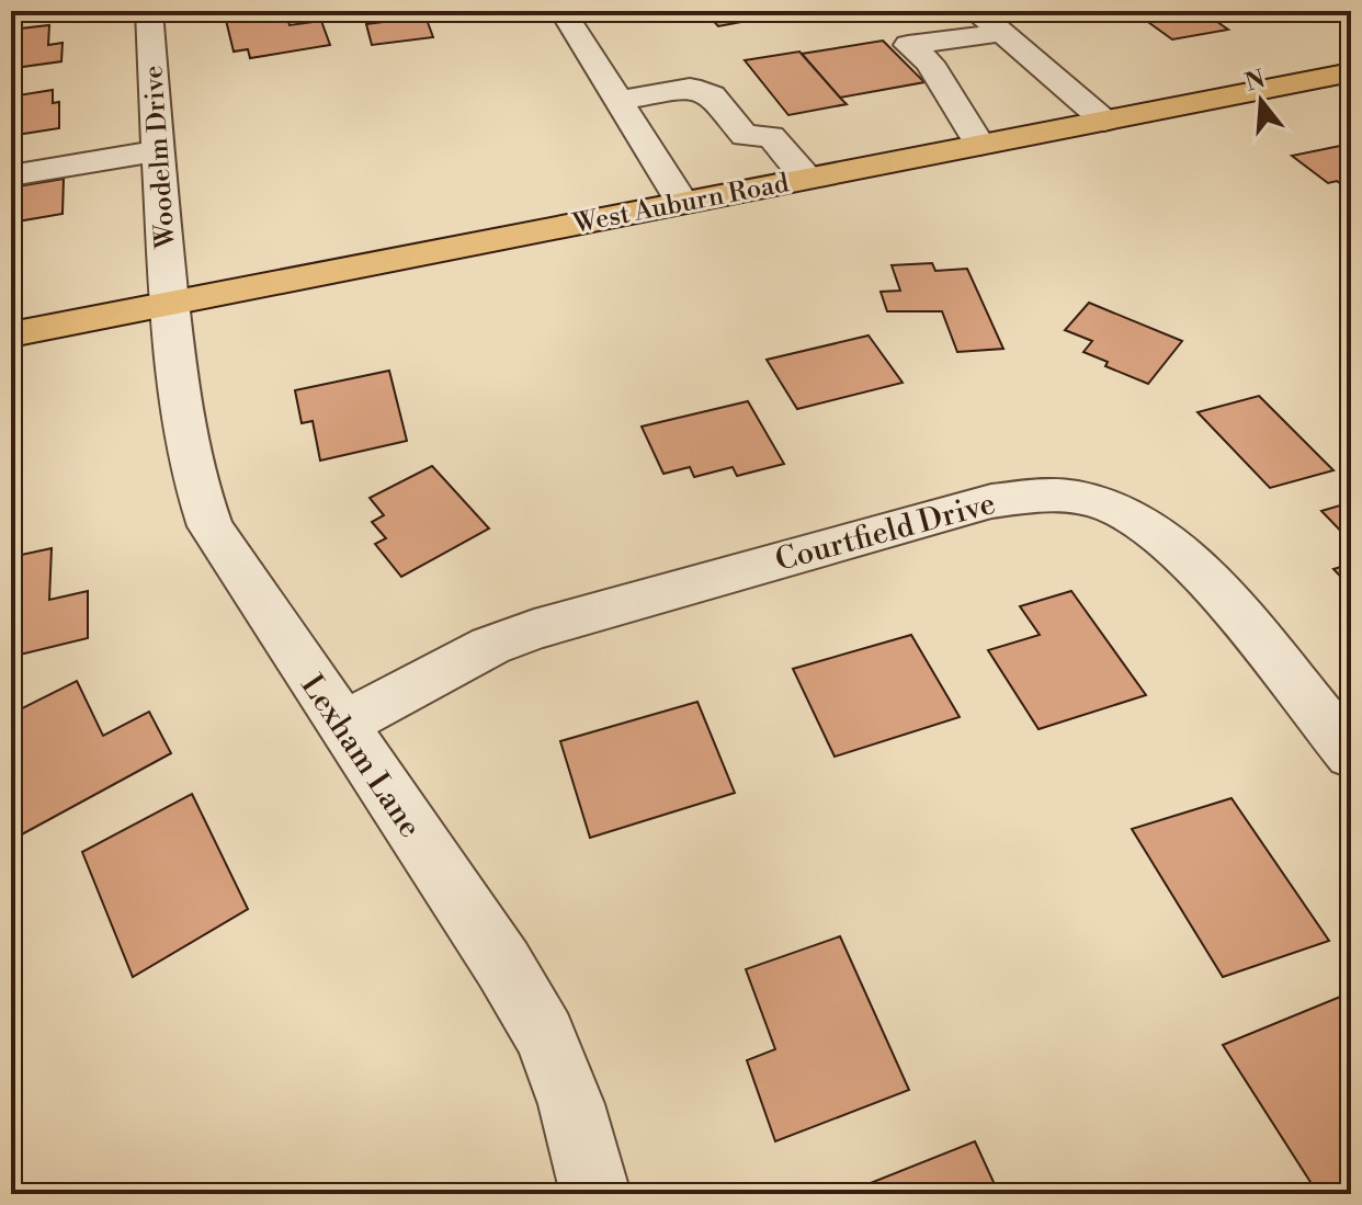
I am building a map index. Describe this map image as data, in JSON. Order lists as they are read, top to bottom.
{
  "streets": {
    "main road": ["West Auburn Road"],
    "street": ["Woodelm Drive", "Courtfield Drive", "Lexham Lane"]
  },
  "crossings": [
    ["Woodelm Drive", "West Auburn Road"],
    ["Woodelm Drive", "Lexham Lane"],
    ["West Auburn Road", "Lexham Lane"],
    ["Courtfield Drive", "Lexham Lane"]
  ],
  "north": "top"
}
